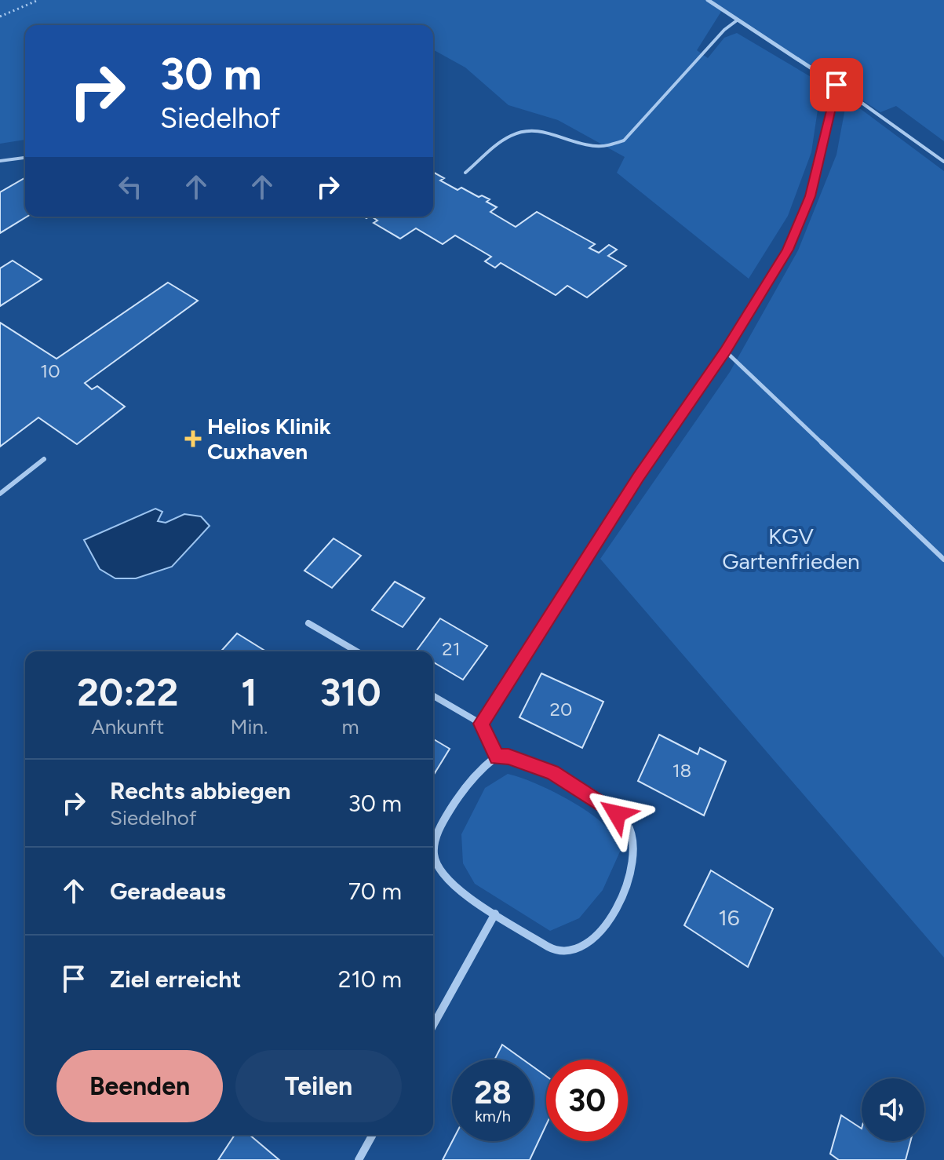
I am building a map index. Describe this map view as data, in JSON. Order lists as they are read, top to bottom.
{
  "parks": ["KGV Gartenfrieden"],
  "places": {
    "health": ["Helios Klinik Cuxhaven"]
  },
  "house_numbers": [
    "10",
    "21",
    "20",
    "18",
    "16"
  ],
  "page": {
    "turn": ["30 m", "Siedelhof"],
    "eta": [
      "20:22",
      "Ankunft",
      "1",
      "Min.",
      "310",
      "m"
    ],
    "list": [
      {
        "name": "Rechts abbiegen",
        "note": "Siedelhof",
        "value": "30 m"
      },
      {
        "name": "Geradeaus",
        "value": "70 m"
      },
      {
        "name": "Ziel erreicht",
        "value": "210 m"
      }
    ],
    "buttons": ["Beenden", "Teilen"],
    "speed": "28 km/h",
    "limit": "30"
  }
}
